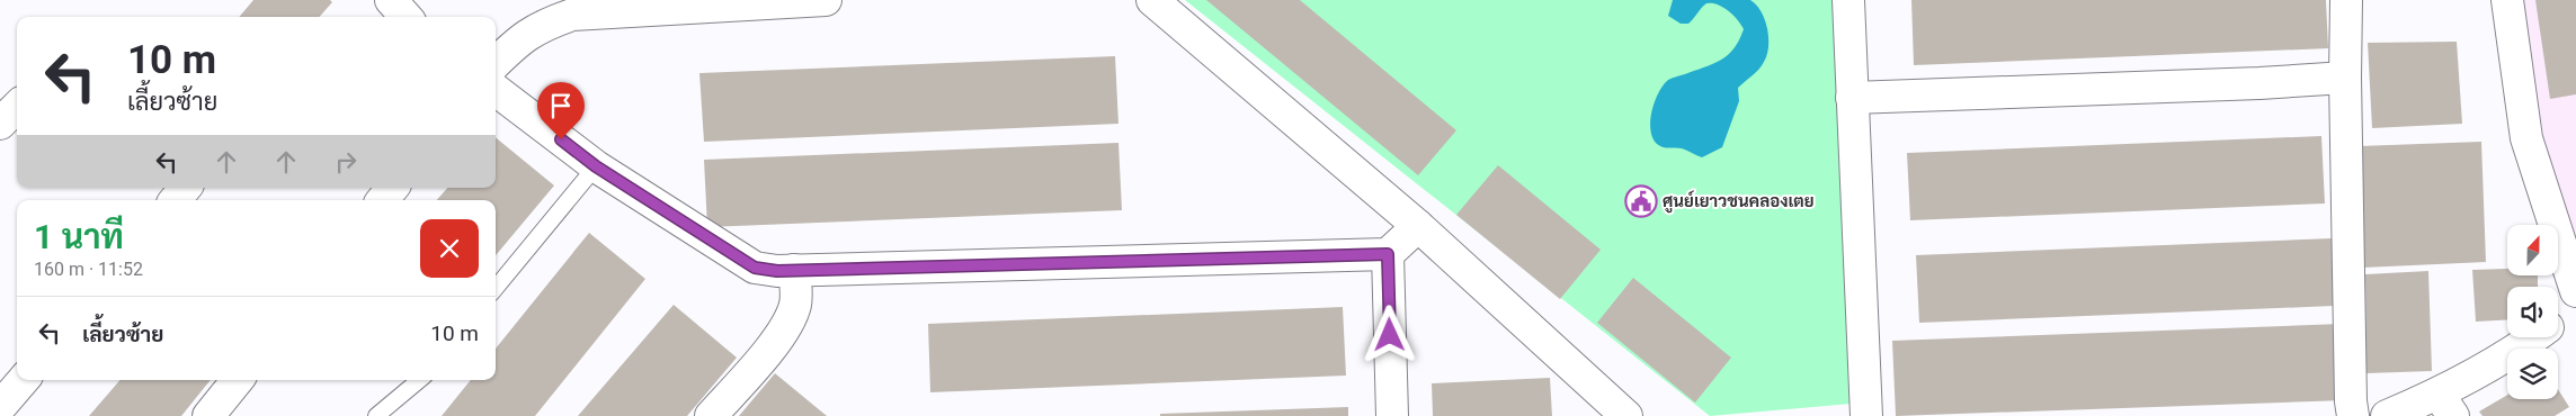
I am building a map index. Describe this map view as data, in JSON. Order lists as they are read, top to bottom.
{
  "places": {
    "public building": ["ศูนย์เยาวชนคลองเตย"]
  },
  "north": "top",
  "page": {
    "turn": ["10 m", "เลี้ยวซ้าย"],
    "heading": ["1 นาที", "160 m · 11:52"],
    "list": [
      {
        "name": "เลี้ยวซ้าย",
        "value": "10 m"
      }
    ]
  }
}
